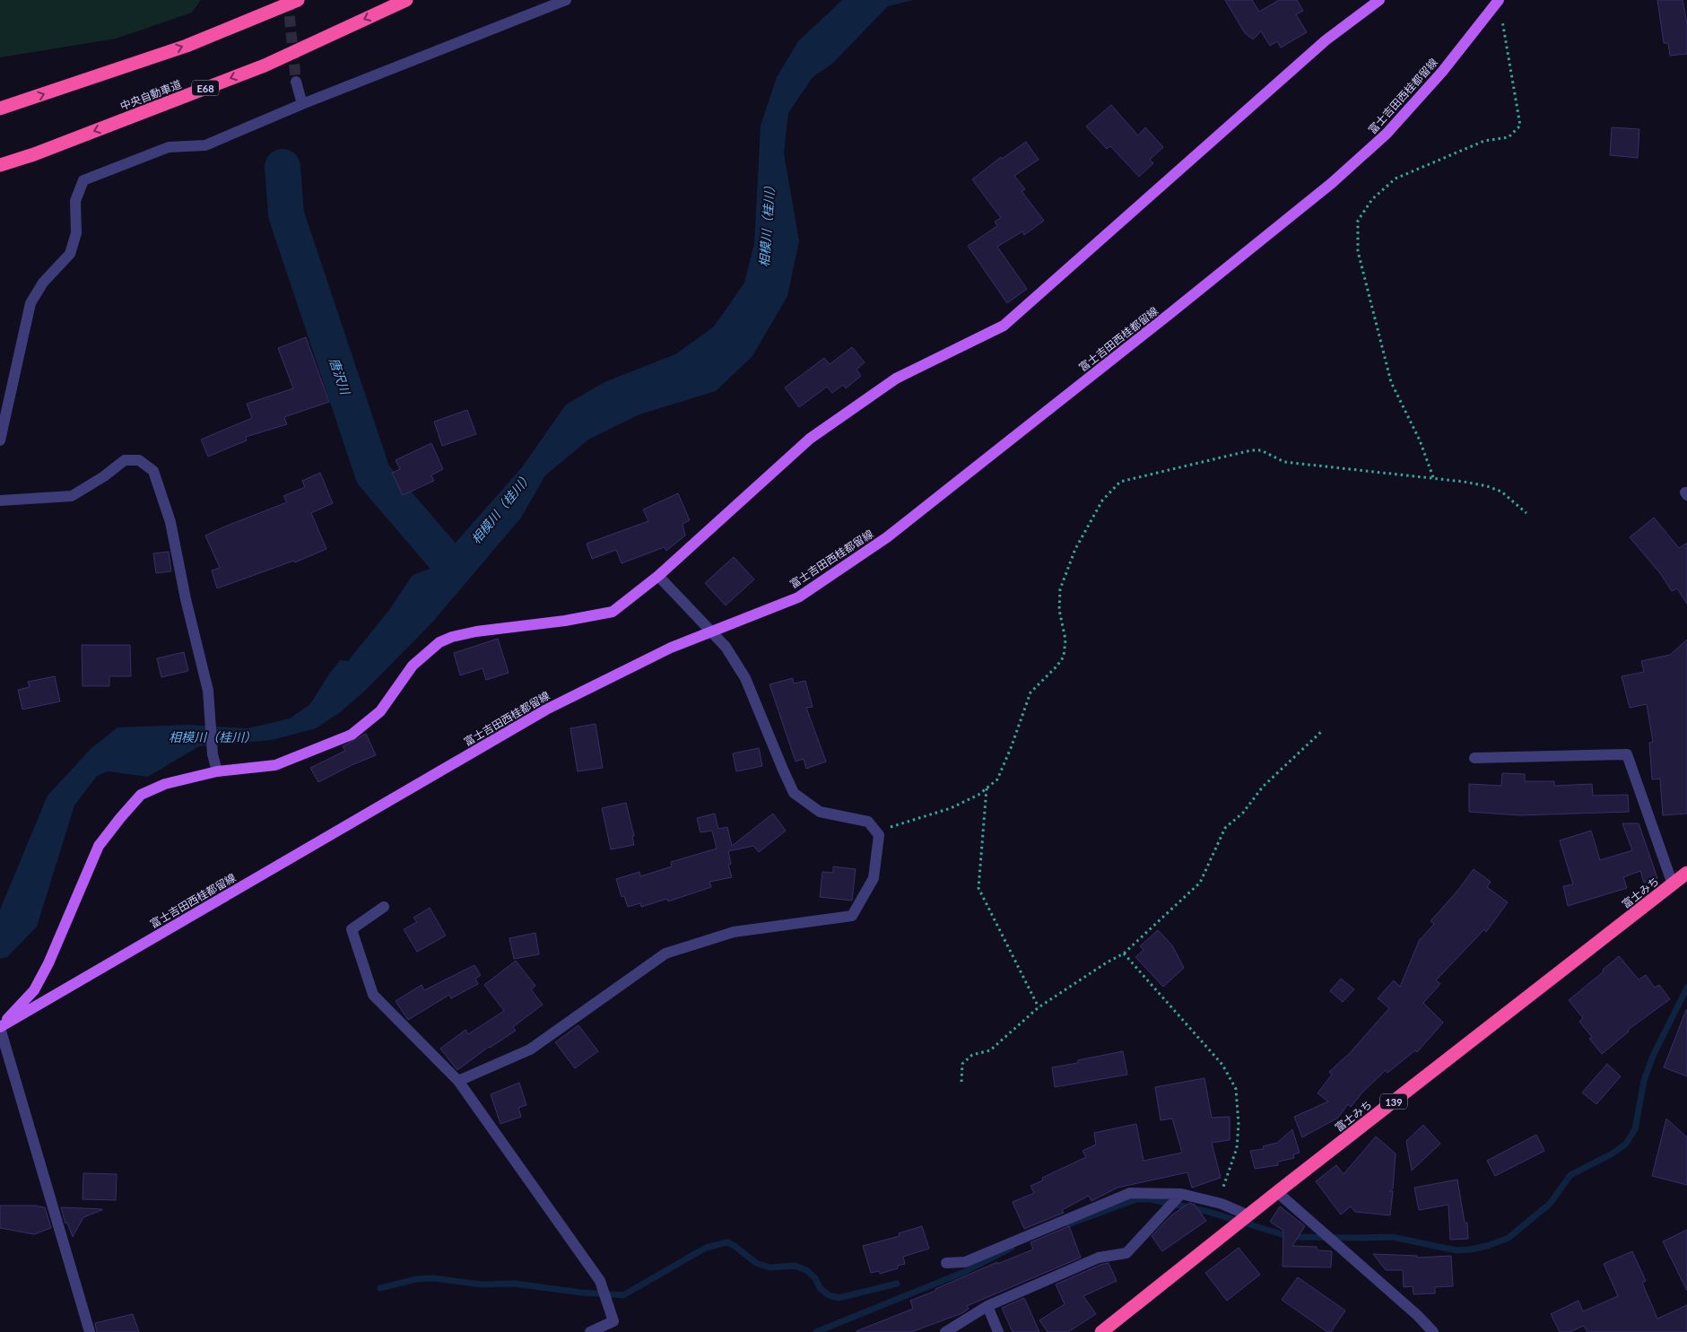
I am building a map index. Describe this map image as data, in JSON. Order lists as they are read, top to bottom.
{
  "streets": {
    "highway": [
      "E68",
      "中央自動車道",
      "富士みち",
      "139"
    ],
    "main road": ["富士吉田西桂都留線"]
  },
  "water": ["相模川（桂川）", "唐沢川"]
}
